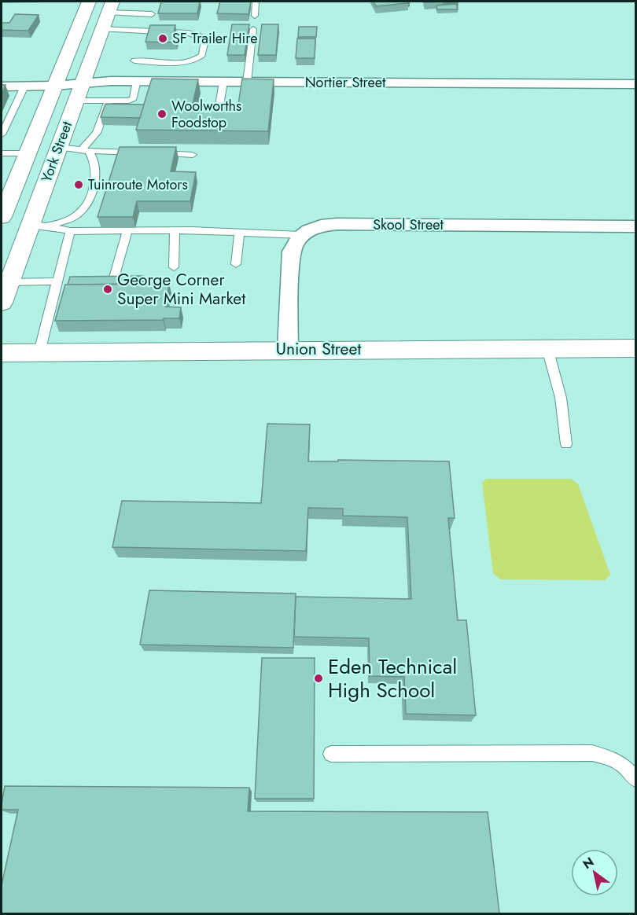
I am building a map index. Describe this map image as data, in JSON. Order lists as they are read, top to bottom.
{
  "streets": {
    "main road": ["York Street", "Union Street"],
    "street": ["Nortier Street", "Skool Street"]
  },
  "crossings": [
    ["Nortier Street", "York Street"]
  ],
  "places": [
    "SF Trailer Hire",
    "Woolworths Foodstop",
    "Tuinroute Motors",
    "George Corner Super Mini Market",
    "Eden Technical High School"
  ],
  "north": "top left"
}
